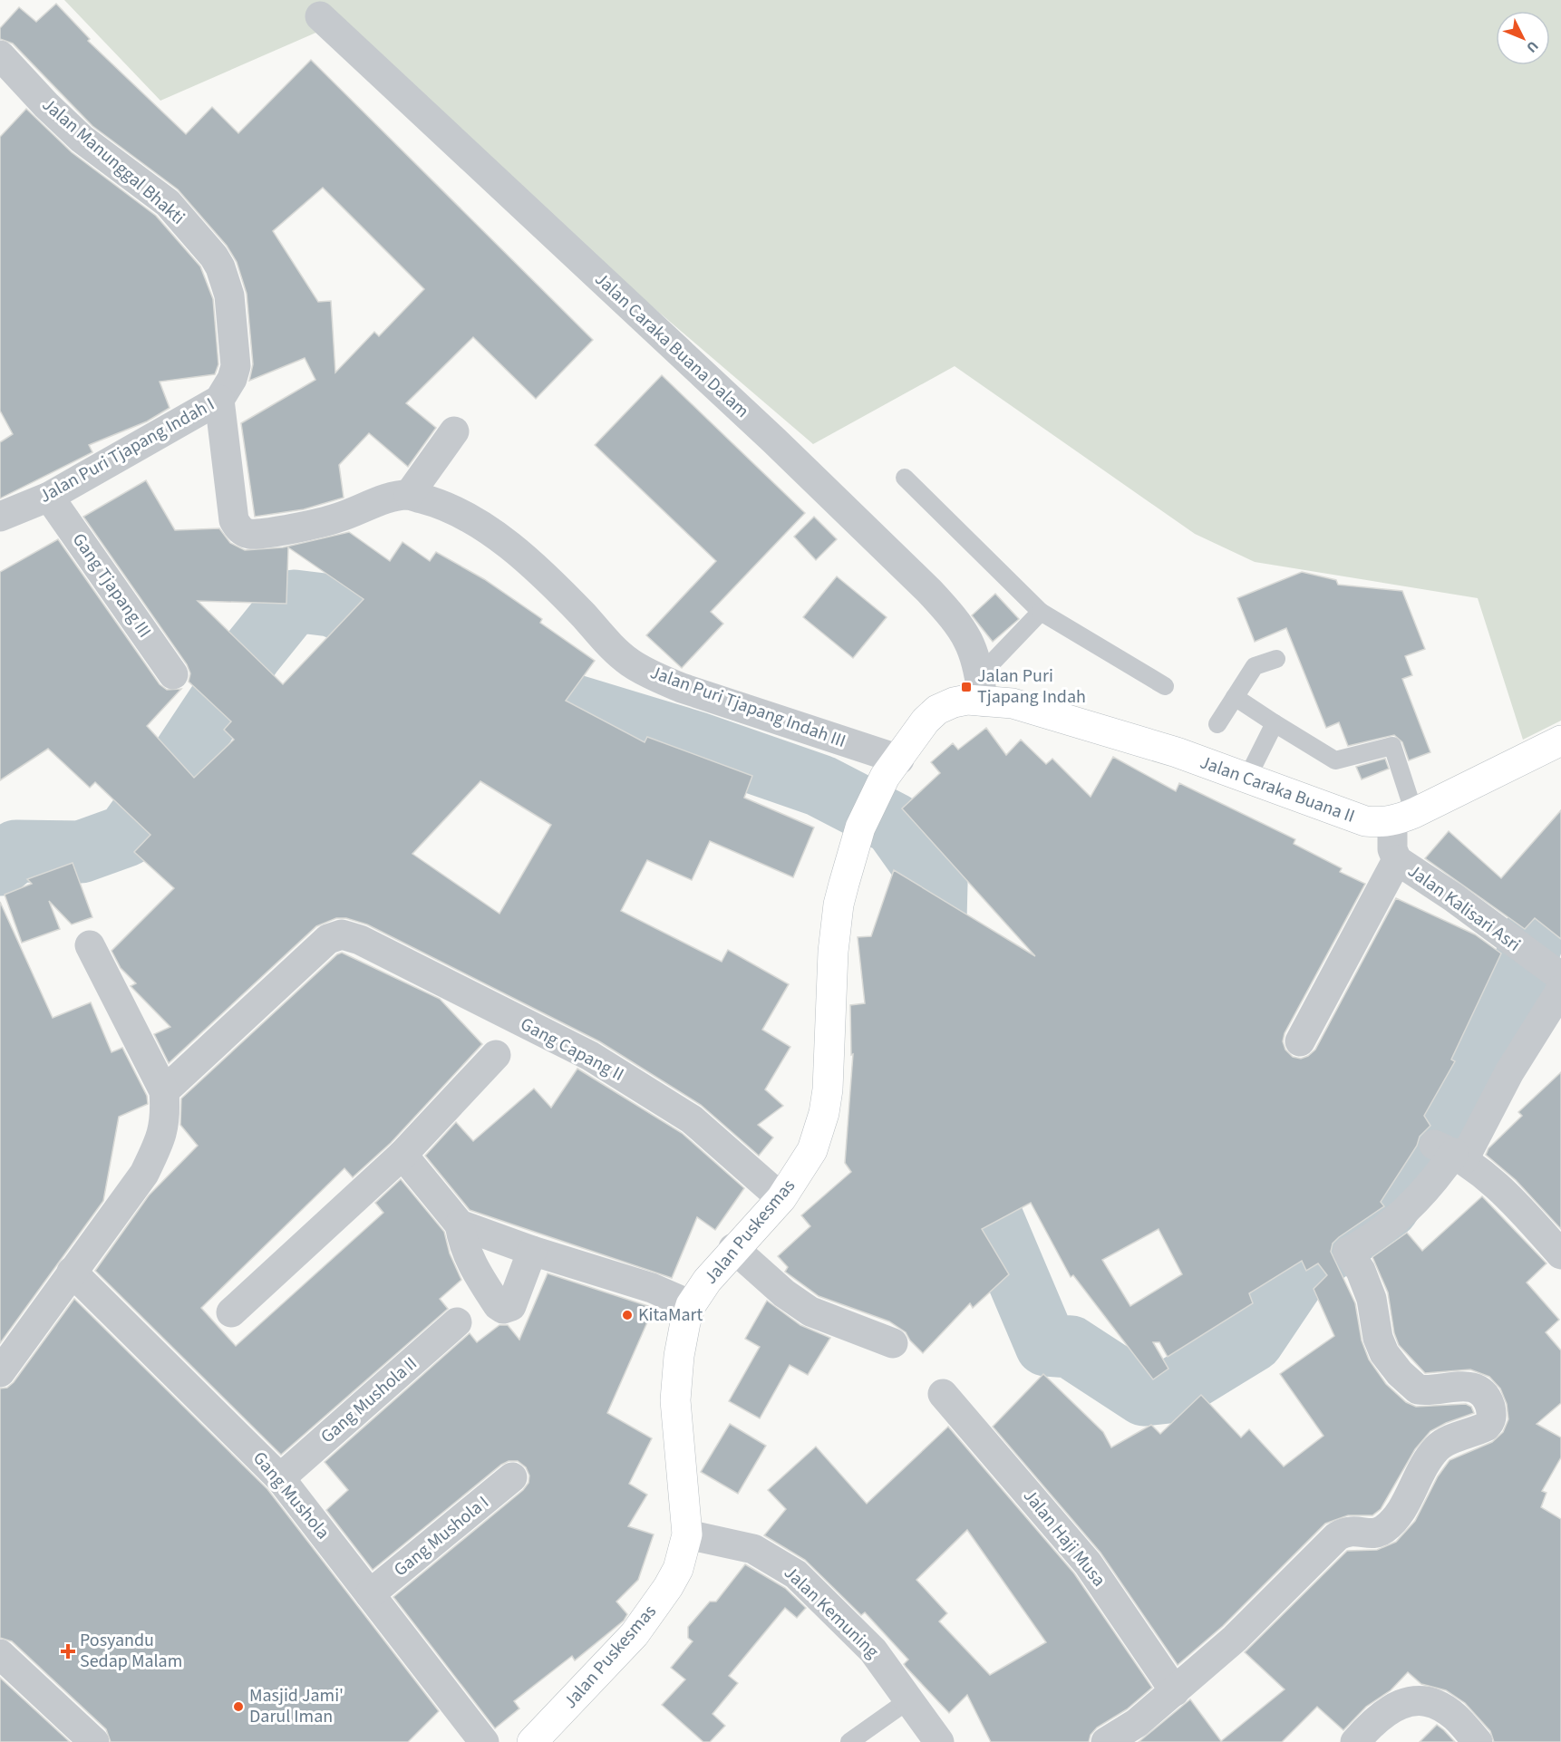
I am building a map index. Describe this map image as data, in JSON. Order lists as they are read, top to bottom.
{
  "streets": {
    "street": [
      "Jalan Manunggal Bhakti",
      "Jalan Caraka Buana Dalam",
      "Jalan Puri Tjapang Indah I",
      "Gang Tjapang III",
      "Jalan Puri Tjapang Indah III",
      "Jalan Caraka Buana II",
      "Jalan Kalisari Asri",
      "Gang Capang II",
      "Jalan Puskesmas",
      "Gang Mushola II",
      "Gang Mushola",
      "Gang Mushola I",
      "Jalan Haji Musa",
      "Jalan Kemuning"
    ]
  },
  "crossings": [
    ["Jalan Manunggal Bhakti", "Jalan Puri Tjapang Indah I"],
    ["Jalan Caraka Buana Dalam", "Jalan Caraka Buana II"],
    ["Jalan Caraka Buana Dalam", "Jalan Puskesmas"],
    ["Jalan Puri Tjapang Indah I", "Gang Tjapang III"],
    ["Jalan Puri Tjapang Indah III", "Jalan Puskesmas"],
    ["Jalan Caraka Buana II", "Jalan Kalisari Asri"],
    ["Jalan Caraka Buana II", "Jalan Puskesmas"],
    ["Gang Capang II", "Jalan Puskesmas"],
    ["Jalan Puskesmas", "Jalan Kemuning"],
    ["Gang Mushola II", "Gang Mushola"],
    ["Gang Mushola", "Gang Mushola I"]
  ],
  "places": {
    "transit": ["Jalan Puri Tjapang Indah"],
    "other": ["KitaMart", "Masjid Jami' Darul Iman"],
    "health": ["Posyandu Sedap Malam"]
  },
  "north": "bottom right"
}
